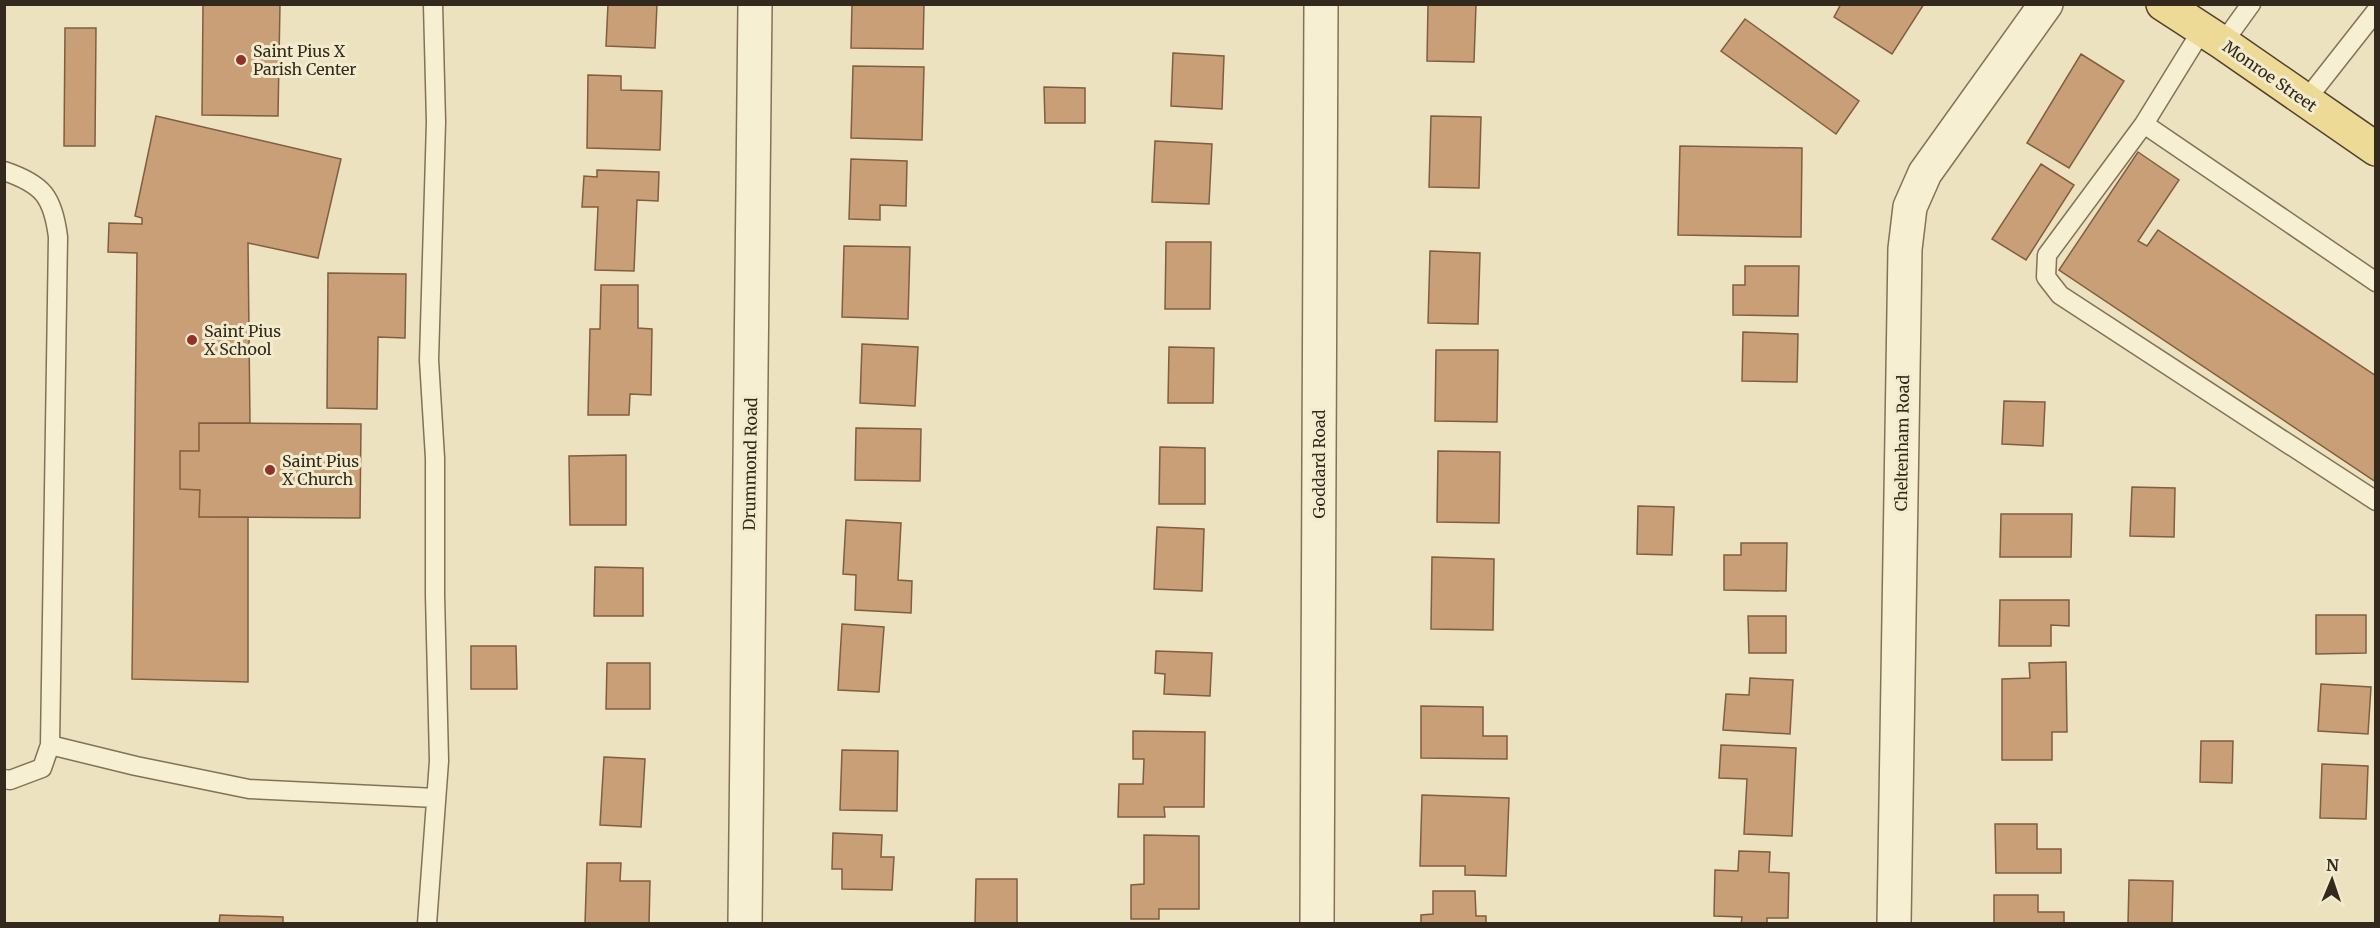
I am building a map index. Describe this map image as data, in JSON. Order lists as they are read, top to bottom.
{
  "streets": {
    "main road": ["Monroe Street"],
    "street": ["Cheltenham Road", "Drummond Road", "Goddard Road"]
  },
  "places": ["Saint Pius X Parish Center", "Saint Pius X School", "Saint Pius X Church"],
  "north": "top"
}
